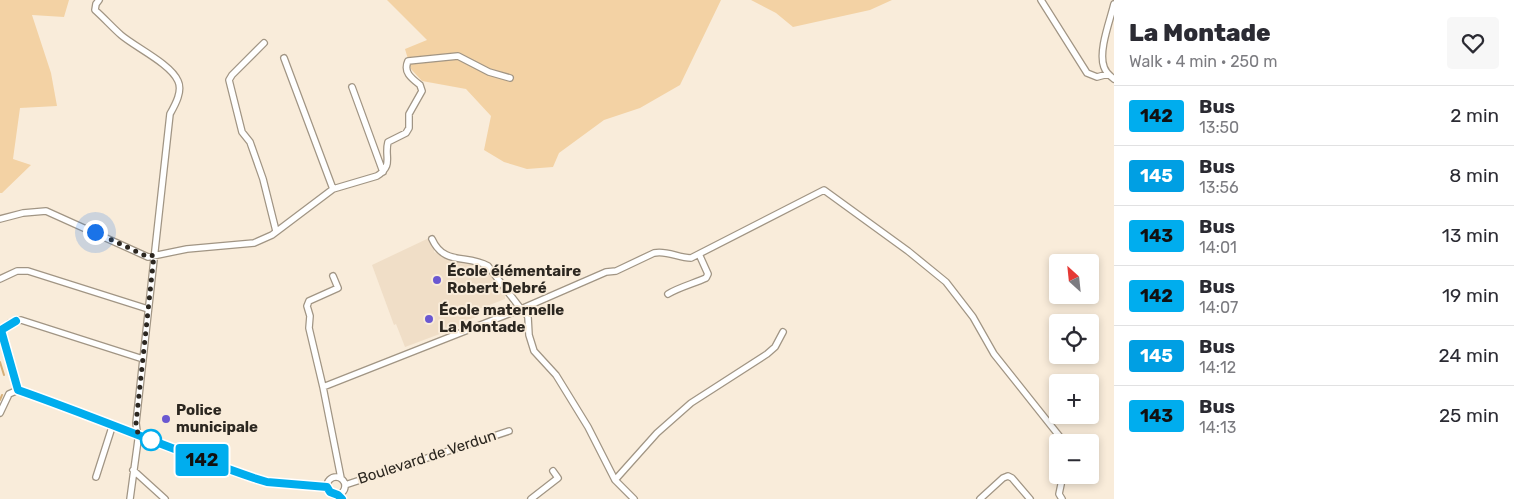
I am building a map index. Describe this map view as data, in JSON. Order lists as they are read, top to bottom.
{
  "streets": {
    "street": ["Boulevard de Verdun"]
  },
  "places": ["École élémentaire Robert Debré", "École maternelle La Montade", "Police municipale"],
  "lines": ["bus line 142"],
  "north": "top left",
  "page": {
    "on_map": "142",
    "heading": ["La Montade", "Walk · 4 min · 250 m"],
    "list": [
      {
        "mark": "142",
        "name": "Bus",
        "note": "13:50",
        "value": "2 min"
      },
      {
        "mark": "145",
        "name": "Bus",
        "note": "13:56",
        "value": "8 min"
      },
      {
        "mark": "143",
        "name": "Bus",
        "note": "14:01",
        "value": "13 min"
      },
      {
        "mark": "142",
        "name": "Bus",
        "note": "14:07",
        "value": "19 min"
      },
      {
        "mark": "145",
        "name": "Bus",
        "note": "14:12",
        "value": "24 min"
      },
      {
        "mark": "143",
        "name": "Bus",
        "note": "14:13",
        "value": "25 min"
      }
    ],
    "map_buttons": ["+", "−"]
  }
}
